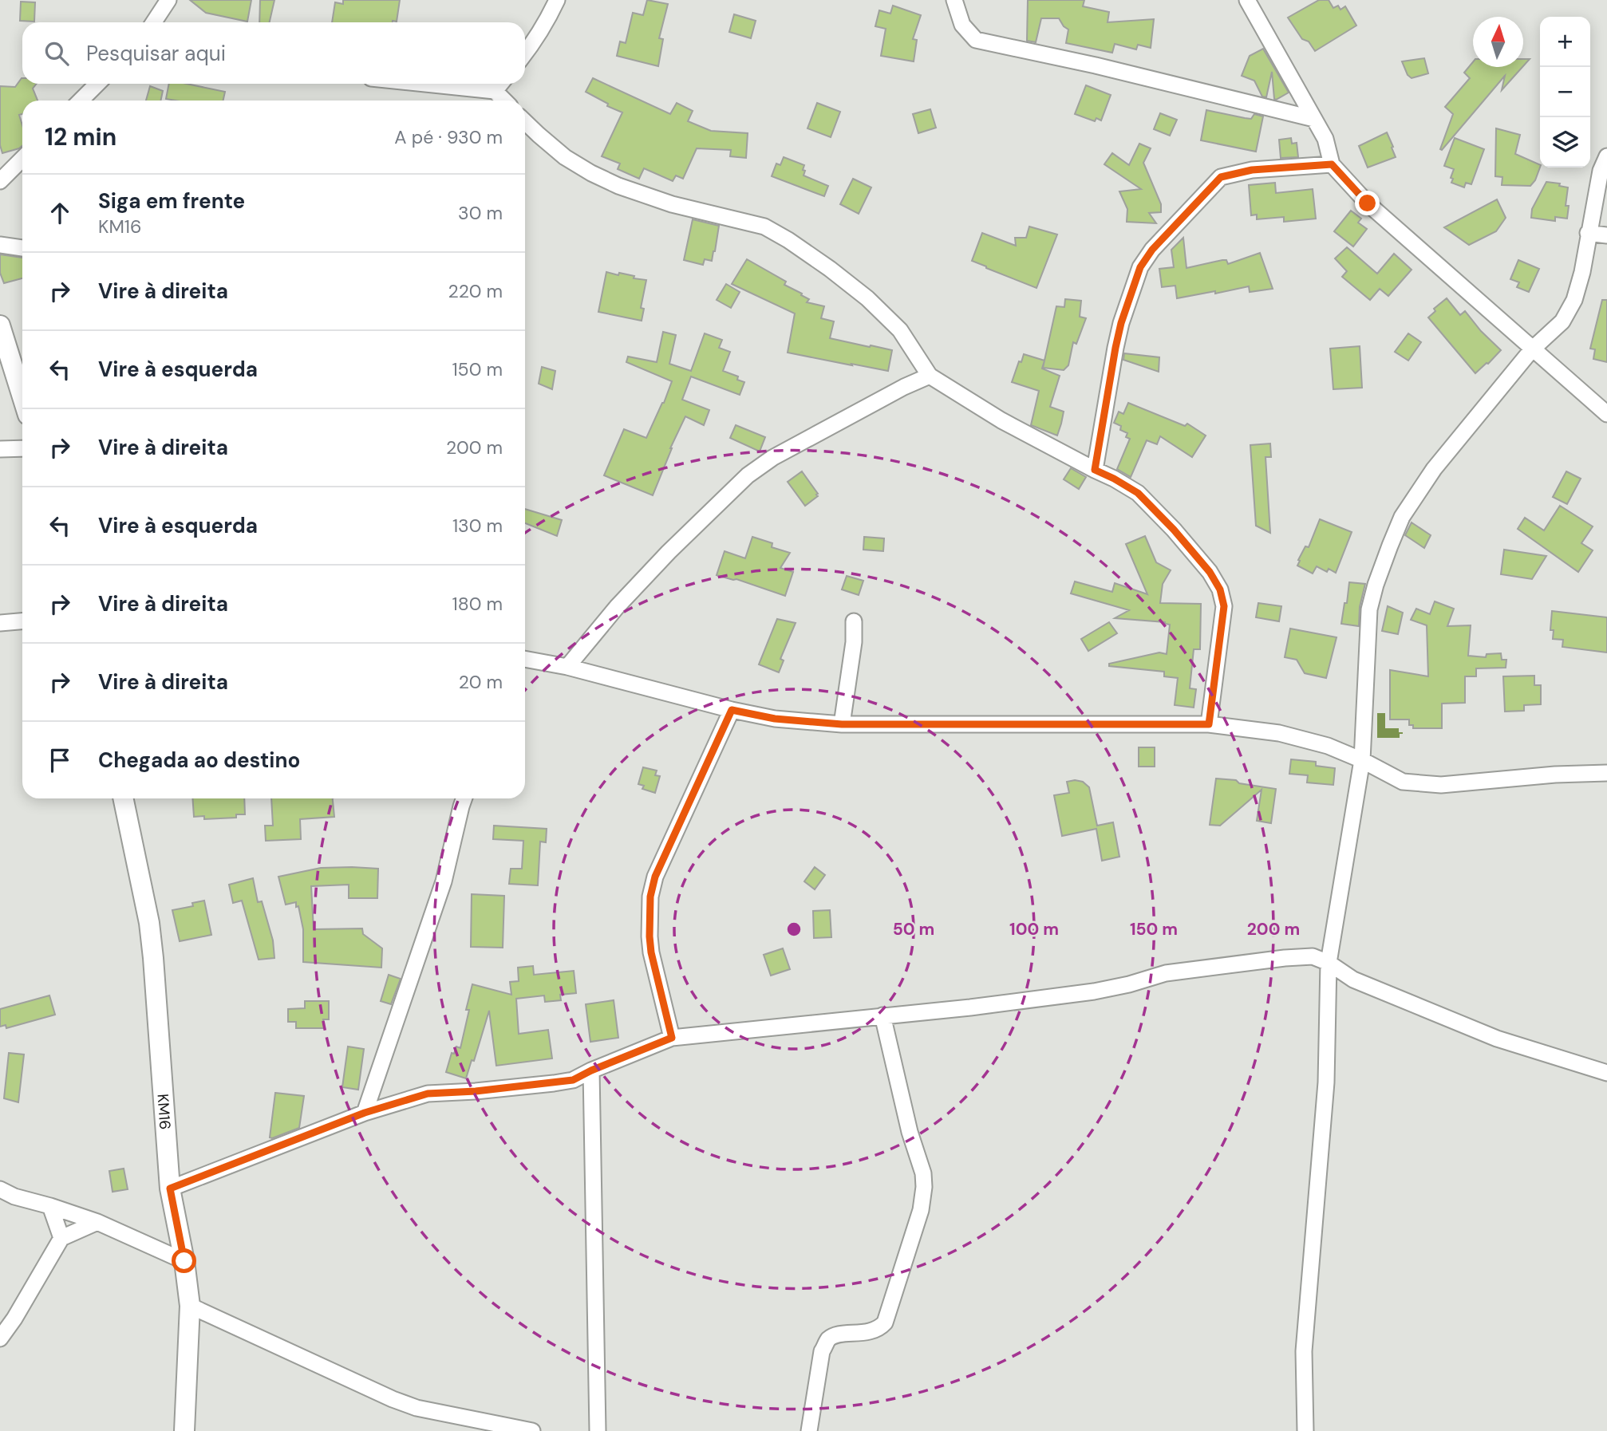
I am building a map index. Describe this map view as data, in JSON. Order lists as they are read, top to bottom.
{
  "streets": {
    "street": ["KM16"]
  },
  "north": "top",
  "page": {
    "map_buttons": ["+", "−"],
    "search": "Pesquisar aqui",
    "heading": ["12 min", "A pé · 930 m"],
    "list": [
      ["Siga em frente", "KM16", "30 m"],
      ["Vire à direita", "220 m"],
      ["Vire à esquerda", "150 m"],
      ["Vire à direita", "200 m"],
      ["Vire à esquerda", "130 m"],
      ["Vire à direita", "180 m"],
      ["Vire à direita", "20 m"],
      "Chegada ao destino"
    ]
  },
  "rings": [
    "50 m",
    "100 m",
    "150 m",
    "200 m"
  ]
}
